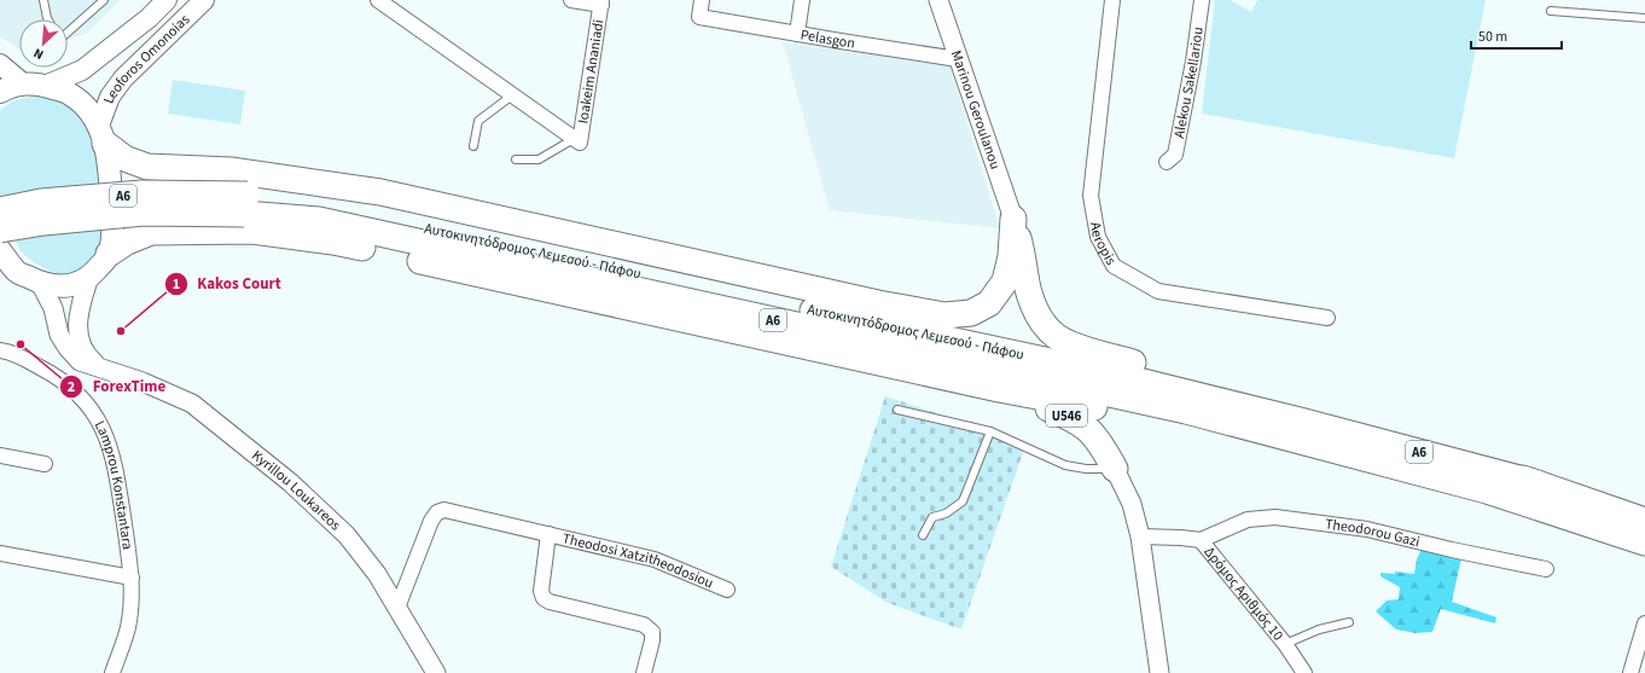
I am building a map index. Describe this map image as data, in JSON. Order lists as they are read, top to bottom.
{
  "streets": {
    "highway": ["A6", "Αυτοκινητόδρομος Λεμεσού - Πάφου", "U546"],
    "main road": ["Leoforos Omonoias"],
    "street": [
      "Pelasgon",
      "Ioakeim Ananiadi",
      "Alekou Sakellariou",
      "Marinou Geroulanou",
      "Aeropis",
      "Lamprou Konstantara",
      "Kyrillou Loukareos",
      "Theodorou Gazi",
      "Theodosi Xatzitheodosiou",
      "Δρόμος Αριθμός 10"
    ]
  },
  "crossings": [
    ["Pelasgon", "Marinou Geroulanou"],
    ["A6", "Αυτοκινητόδρομος Λεμεσού - Πάφου"],
    ["U546", "Δρόμος Αριθμός 10"],
    ["Kyrillou Loukareos", "Theodosi Xatzitheodosiou"],
    ["Theodorou Gazi", "Δρόμος Αριθμός 10"]
  ],
  "places": ["Kakos Court", "ForexTime"],
  "scale_bar": "50 m",
  "north": "bottom left"
}
